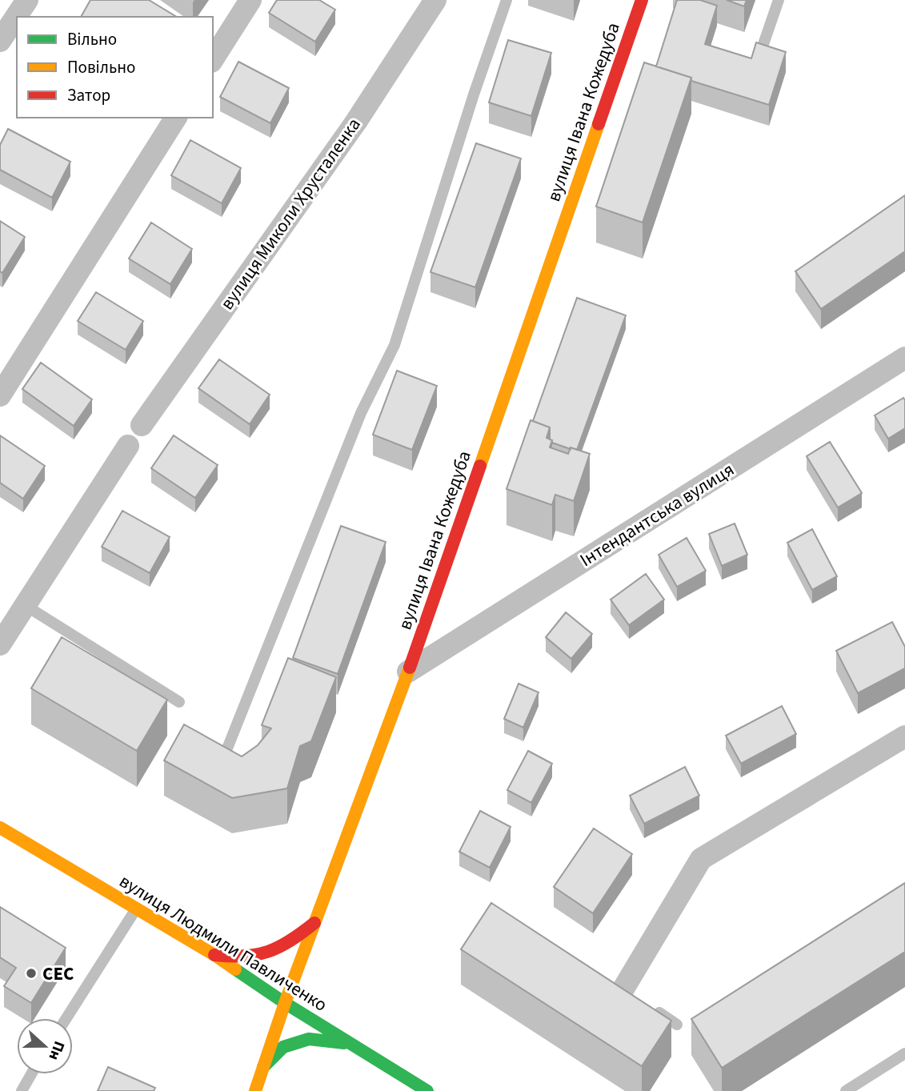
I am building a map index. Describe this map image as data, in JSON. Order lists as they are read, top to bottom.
{
  "streets": {
    "street": [
      "вулиця Івана Кожедуба",
      "вулиця Миколи Хрусталенка",
      "Інтендантська вулиця",
      "вулиця Людмили Павличенко"
    ]
  },
  "crossings": [
    ["вулиця Івана Кожедуба", "Інтендантська вулиця"],
    ["вулиця Івана Кожедуба", "вулиця Людмили Павличенко"]
  ],
  "places": ["СЕС"],
  "legend": ["Вільно", "Повільно", "Затор"],
  "north": "right"
}
